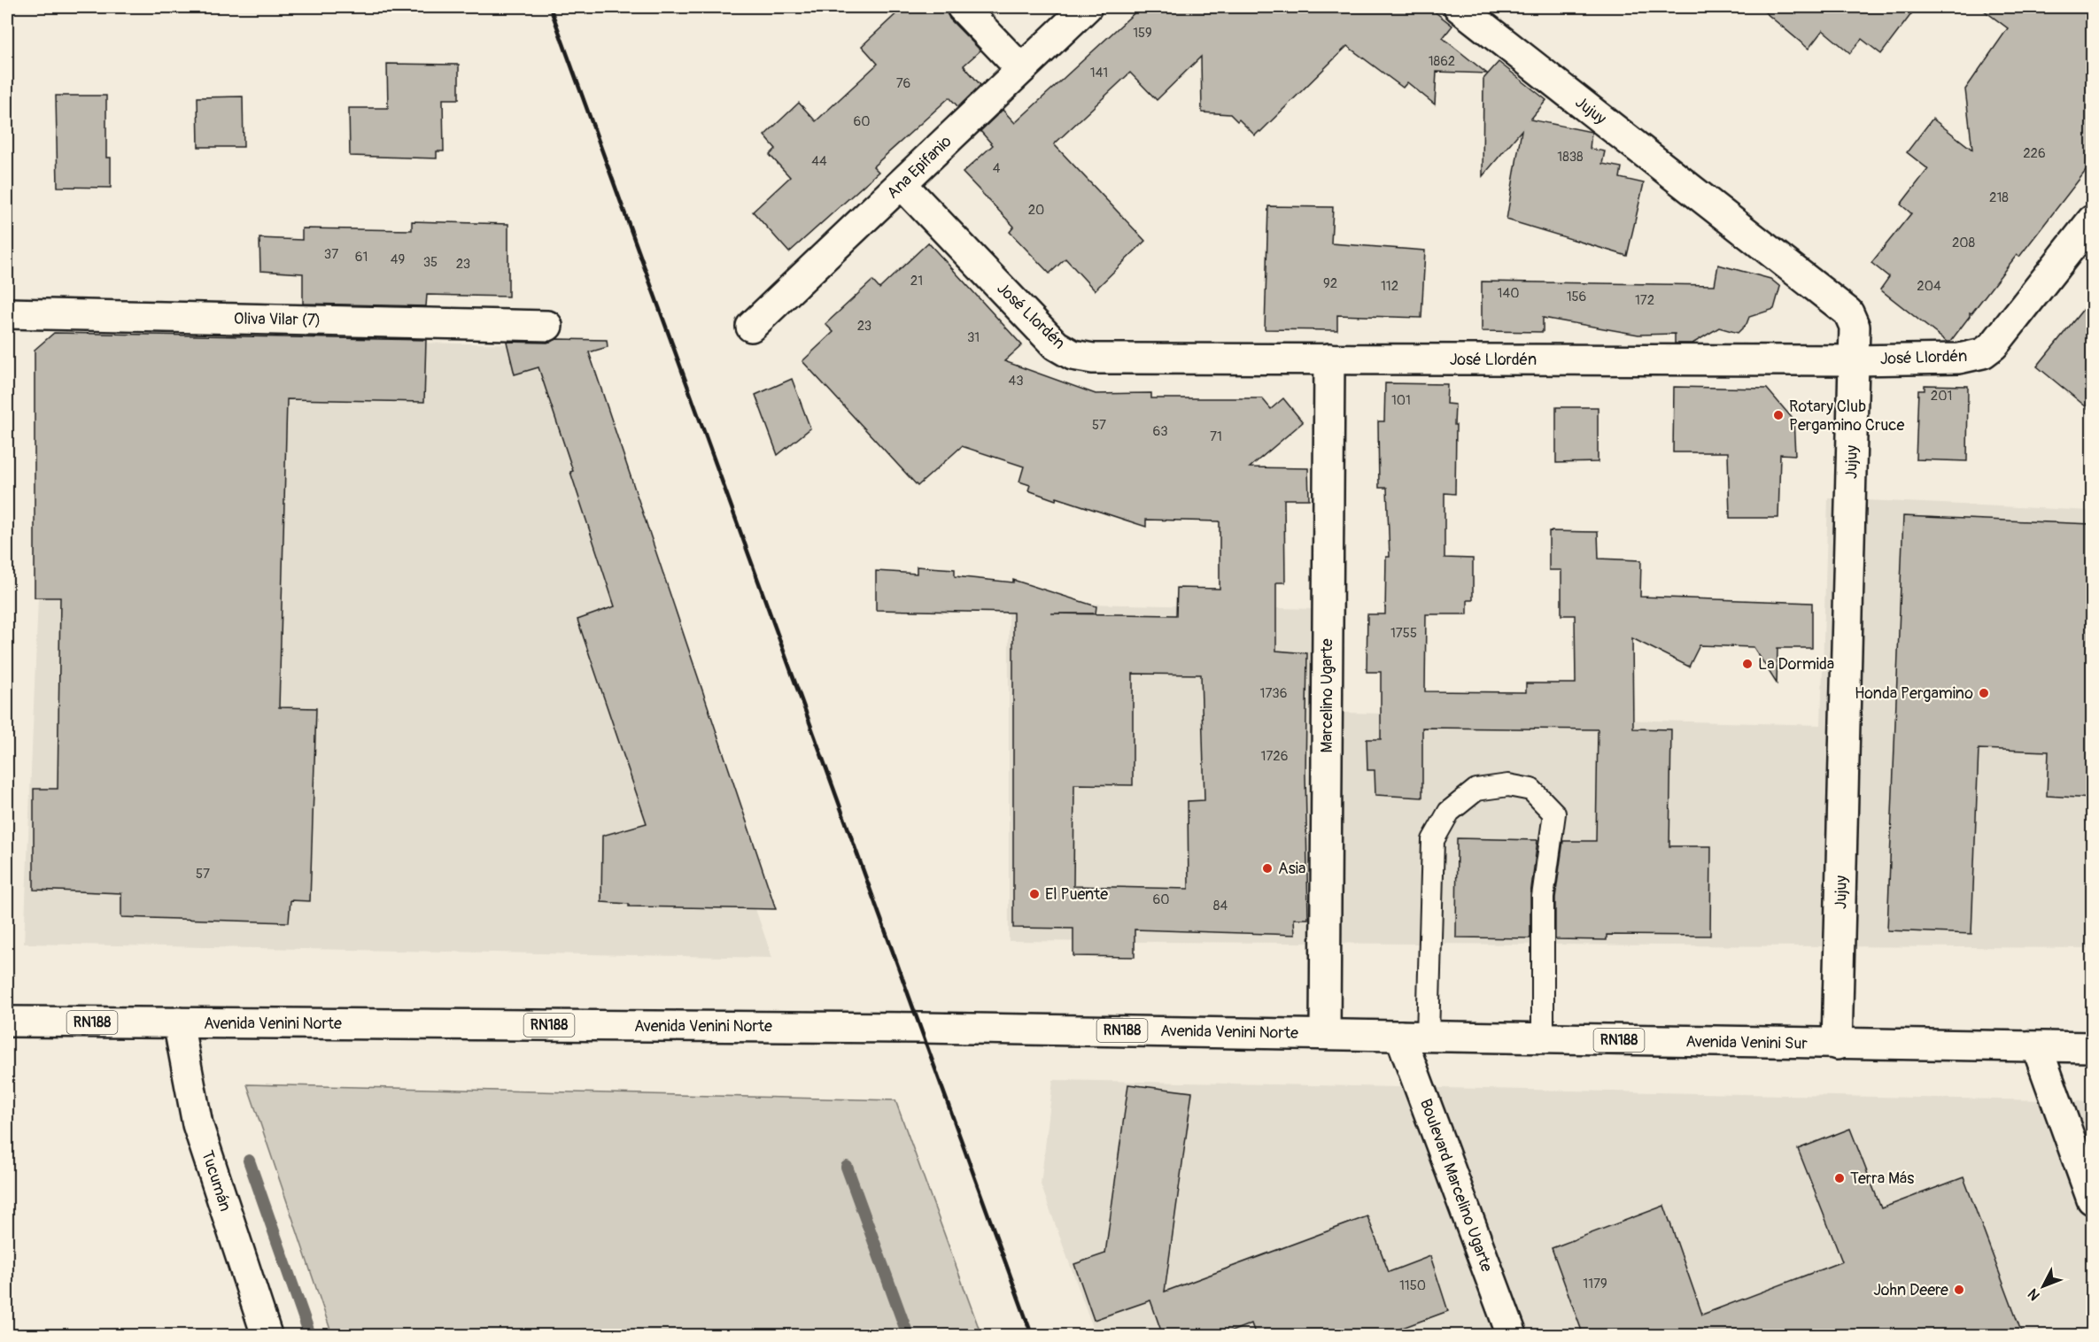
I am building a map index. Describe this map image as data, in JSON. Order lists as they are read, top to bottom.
{
  "streets": {
    "main road": [
      "Jujuy",
      "Ana Epifanio",
      "José Llordén",
      "Oliva Vilar (7)",
      "Marcelino Ugarte",
      "RN188",
      "Avenida Venini Norte",
      "Avenida Venini Sur",
      "Tucumán",
      "Boulevard Marcelino Ugarte"
    ]
  },
  "crossings": [
    ["Jujuy", "José Llordén"],
    ["Jujuy", "Avenida Venini Sur"],
    ["Ana Epifanio", "José Llordén"],
    ["José Llordén", "Marcelino Ugarte"],
    ["Marcelino Ugarte", "Avenida Venini Norte"],
    ["Avenida Venini Norte", "Avenida Venini Sur"],
    ["Avenida Venini Norte", "Tucumán"],
    ["Avenida Venini Norte", "Boulevard Marcelino Ugarte"],
    ["Avenida Venini Sur", "Boulevard Marcelino Ugarte"]
  ],
  "places": [
    "Rotary Club Pergamino Cruce",
    "La Dormida",
    "Honda Pergamino",
    "Asia",
    "El Puente",
    "Terra Más",
    "John Deere"
  ],
  "house_numbers": [
    "159",
    "1862",
    "141",
    "76",
    "60",
    "226",
    "1838",
    "44",
    "4",
    "218",
    "20",
    "208",
    "37",
    "61",
    "49",
    "35",
    "23",
    "21",
    "92",
    "112",
    "204",
    "140",
    "156",
    "172",
    "23",
    "31",
    "43",
    "201",
    "101",
    "57",
    "63",
    "71",
    "1755",
    "1736",
    "1726",
    "57",
    "60",
    "84",
    "1179",
    "1150"
  ],
  "north": "bottom left"
}
